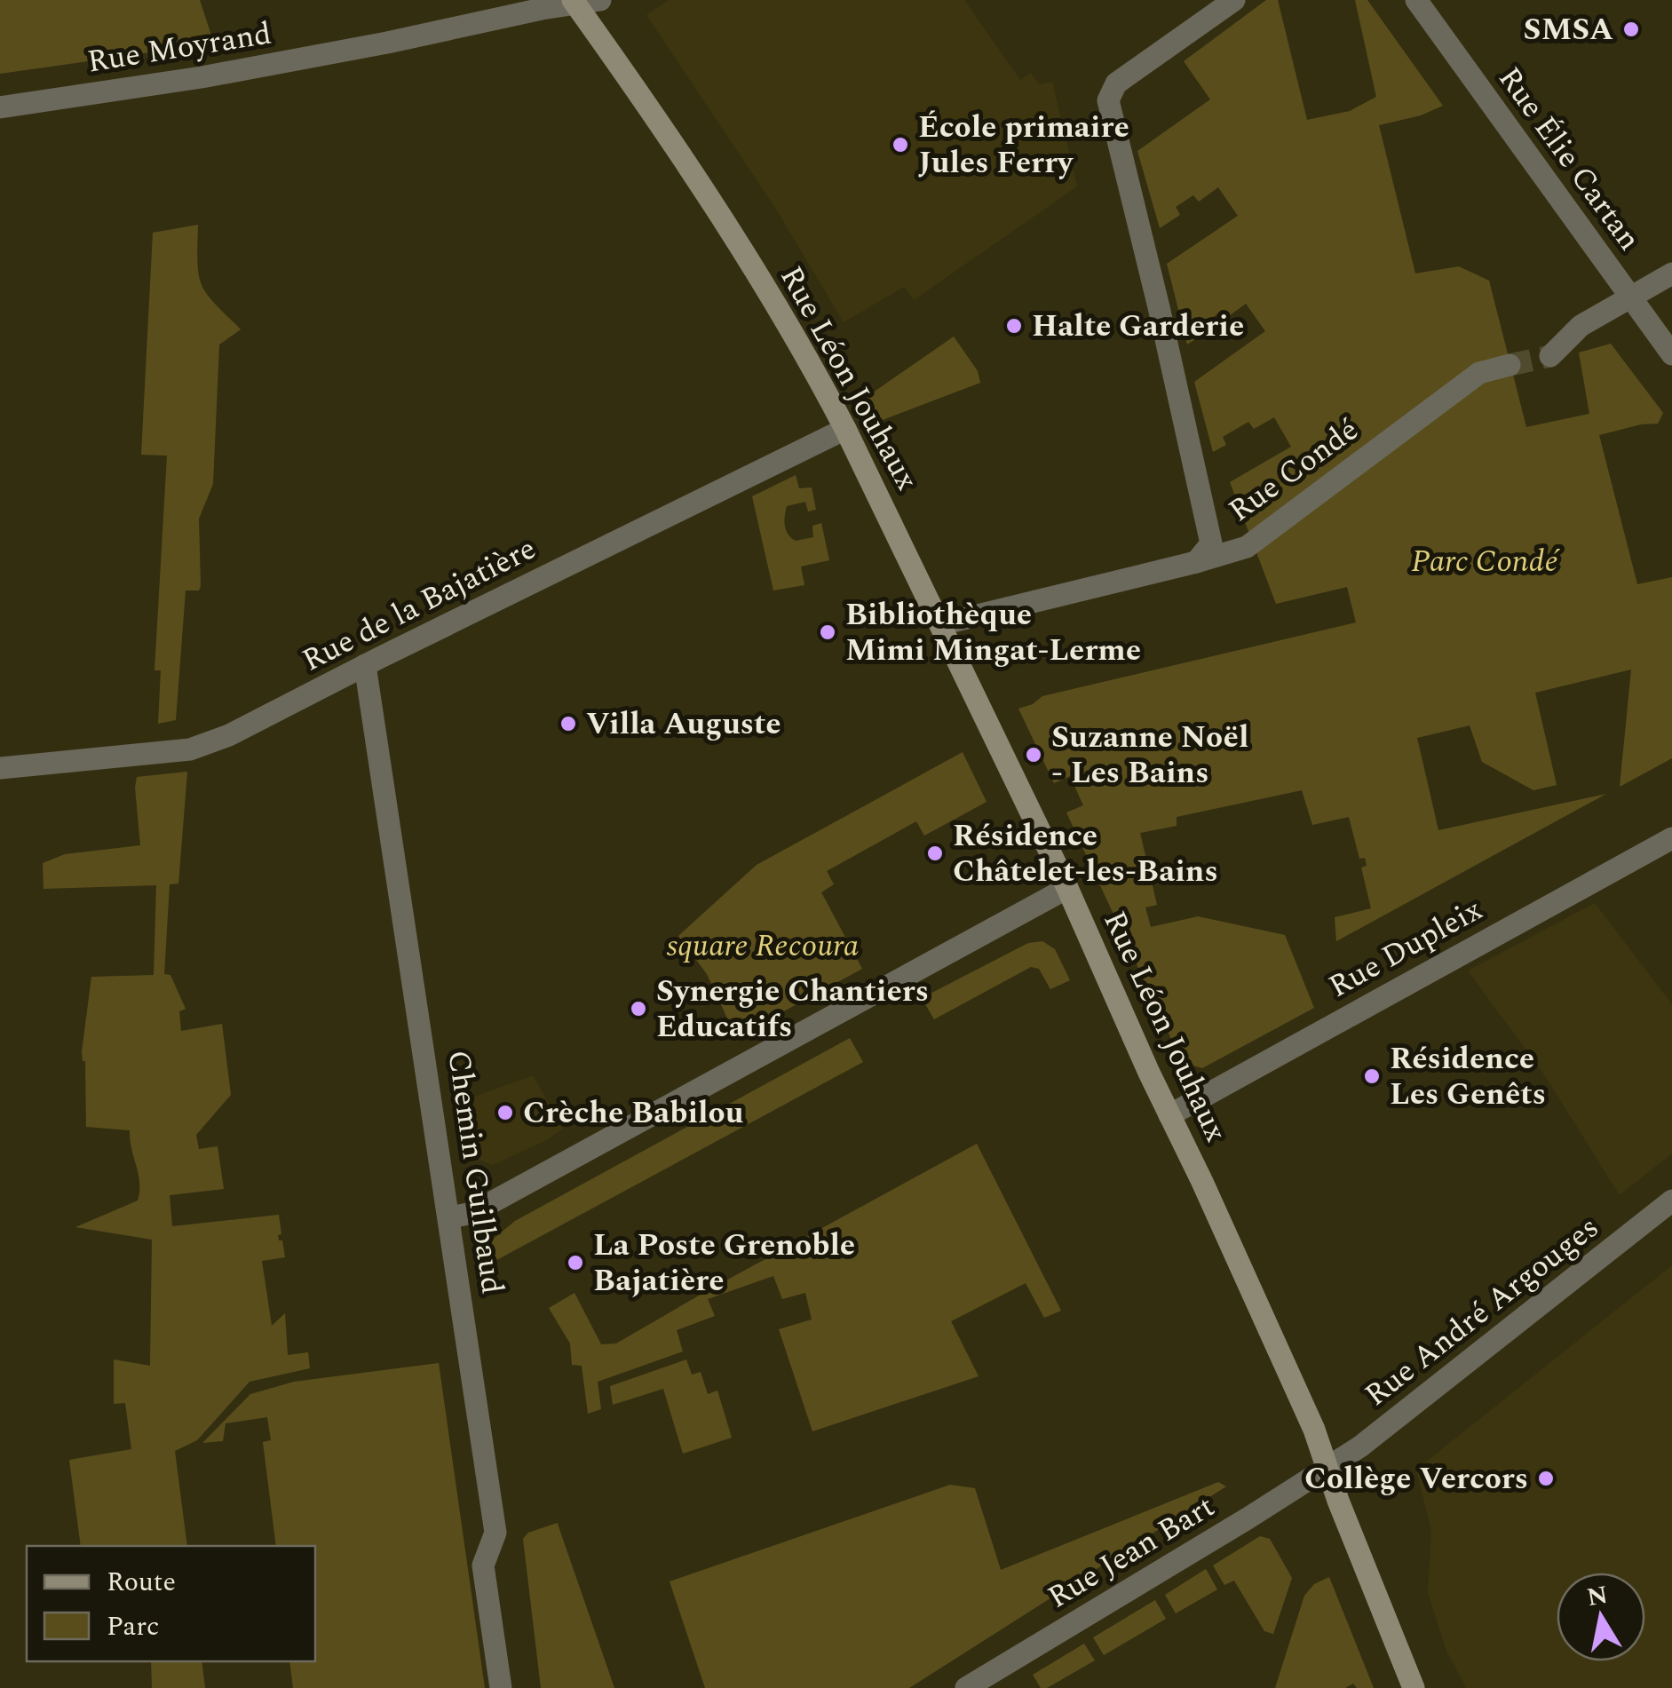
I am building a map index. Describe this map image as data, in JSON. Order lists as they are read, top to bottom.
{
  "streets": {
    "street": [
      "Rue Moyrand",
      "Rue Élie Cartan",
      "Rue Léon Jouhaux",
      "Rue Condé",
      "Rue de la Bajatière",
      "Rue Dupleix",
      "Chemin Guilbaud",
      "Rue André Argouges",
      "Rue Jean Bart"
    ]
  },
  "crossings": [
    ["Rue Moyrand", "Rue Léon Jouhaux"],
    ["Rue Léon Jouhaux", "Rue Condé"],
    ["Rue Léon Jouhaux", "Rue de la Bajatière"],
    ["Rue Léon Jouhaux", "Rue Dupleix"],
    ["Rue Léon Jouhaux", "Rue André Argouges"],
    ["Rue Léon Jouhaux", "Rue Jean Bart"],
    ["Rue de la Bajatière", "Chemin Guilbaud"],
    ["Rue André Argouges", "Rue Jean Bart"]
  ],
  "parks": ["Parc Condé", "square Recoura"],
  "places": [
    "SMSA",
    "École primaire Jules Ferry",
    "Halte Garderie",
    "Bibliothèque Mimi Mingat-Lerme",
    "Villa Auguste",
    "Suzanne Noël - Les Bains",
    "Résidence Châtelet-les-Bains",
    "Synergie Chantiers Educatifs",
    "Résidence Les Genêts",
    "Crèche Babilou",
    "La Poste Grenoble Bajatière",
    "Collège Vercors"
  ],
  "legend": ["Route", "Parc"],
  "north": "top"
}
